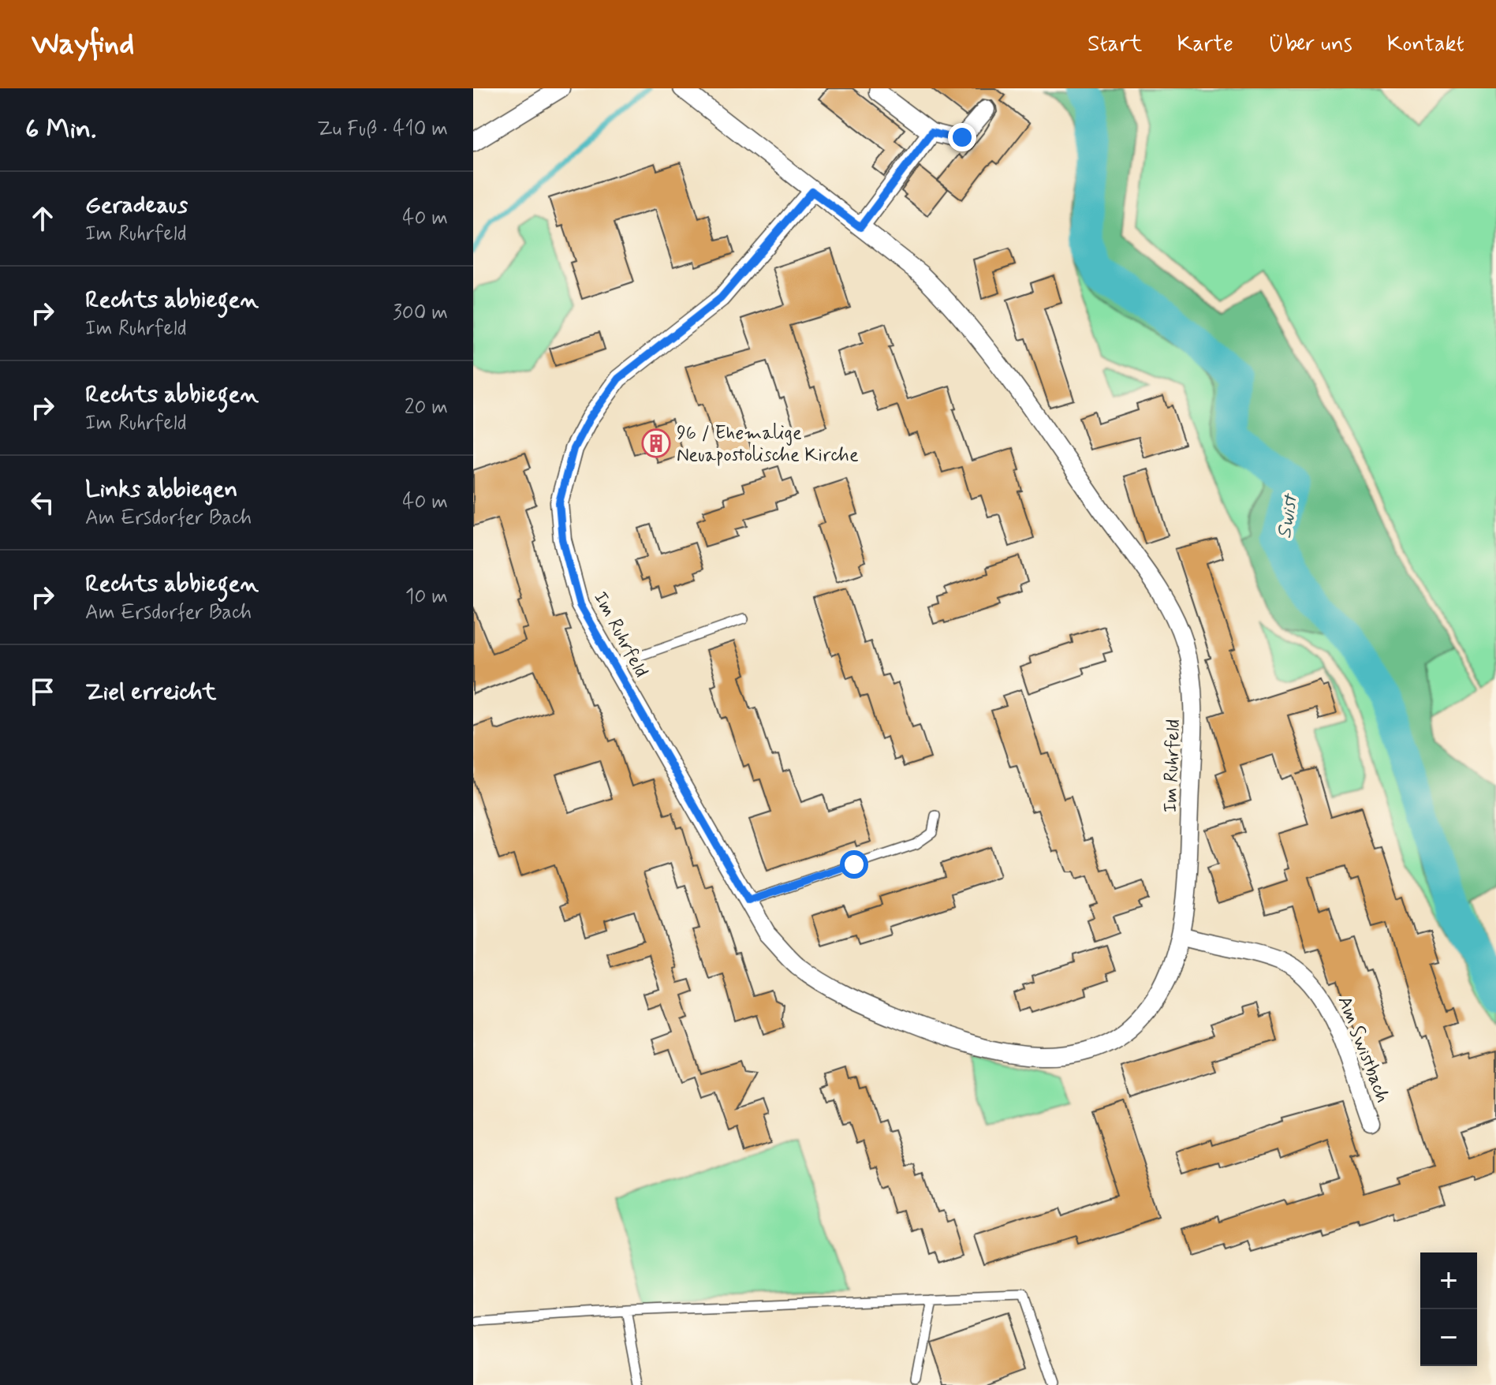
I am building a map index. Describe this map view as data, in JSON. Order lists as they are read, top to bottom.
{
  "streets": {
    "street": ["Im Ruhrfeld", "Am Swistbach"]
  },
  "crossings": [
    ["Im Ruhrfeld", "Am Swistbach"]
  ],
  "water": ["Swist"],
  "places": {
    "building": ["96 / Ehemalige Neuapostolische Kirche"]
  },
  "page": {
    "header": "Wayfind",
    "nav": [
      "Start",
      "Karte",
      "Über uns",
      "Kontakt"
    ],
    "heading": ["6 Min.", "Zu Fuß · 410 m"],
    "list": [
      ["Geradeaus", "Im Ruhrfeld", "40 m"],
      ["Rechts abbiegen", "Im Ruhrfeld", "300 m"],
      ["Rechts abbiegen", "Im Ruhrfeld", "20 m"],
      ["Links abbiegen", "Am Ersdorfer Bach", "40 m"],
      ["Rechts abbiegen", "Am Ersdorfer Bach", "10 m"],
      "Ziel erreicht"
    ],
    "map_buttons": ["+", "−"]
  }
}
